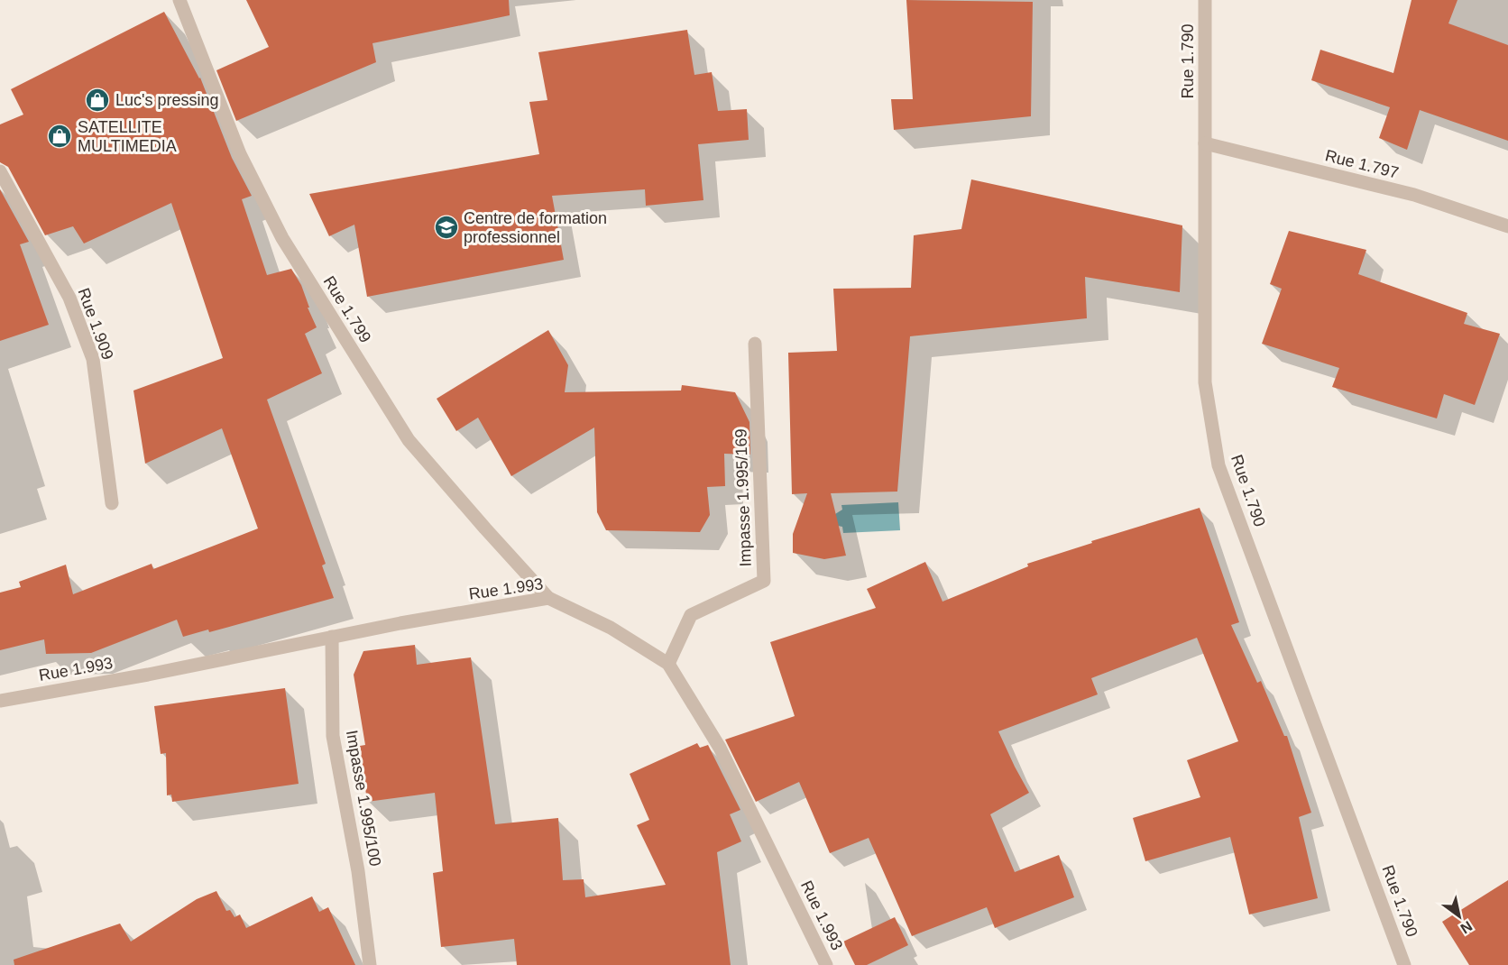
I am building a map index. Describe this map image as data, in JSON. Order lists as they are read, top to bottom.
{
  "streets": {
    "street": [
      "Rue 1.790",
      "Rue 1.797",
      "Rue 1.799",
      "Rue 1.909",
      "Impasse 1.995/169",
      "Rue 1.993",
      "Impasse 1.995/100"
    ]
  },
  "crossings": [
    ["Rue 1.790", "Rue 1.797"],
    ["Rue 1.799", "Rue 1.993"],
    ["Impasse 1.995/169", "Rue 1.993"],
    ["Rue 1.993", "Impasse 1.995/100"]
  ],
  "places": {
    "shop": ["Luc's pressing", "SATELLITE MULTIMEDIA"],
    "school or university": ["Centre de formation professionnel"]
  },
  "north": "bottom right"
}
